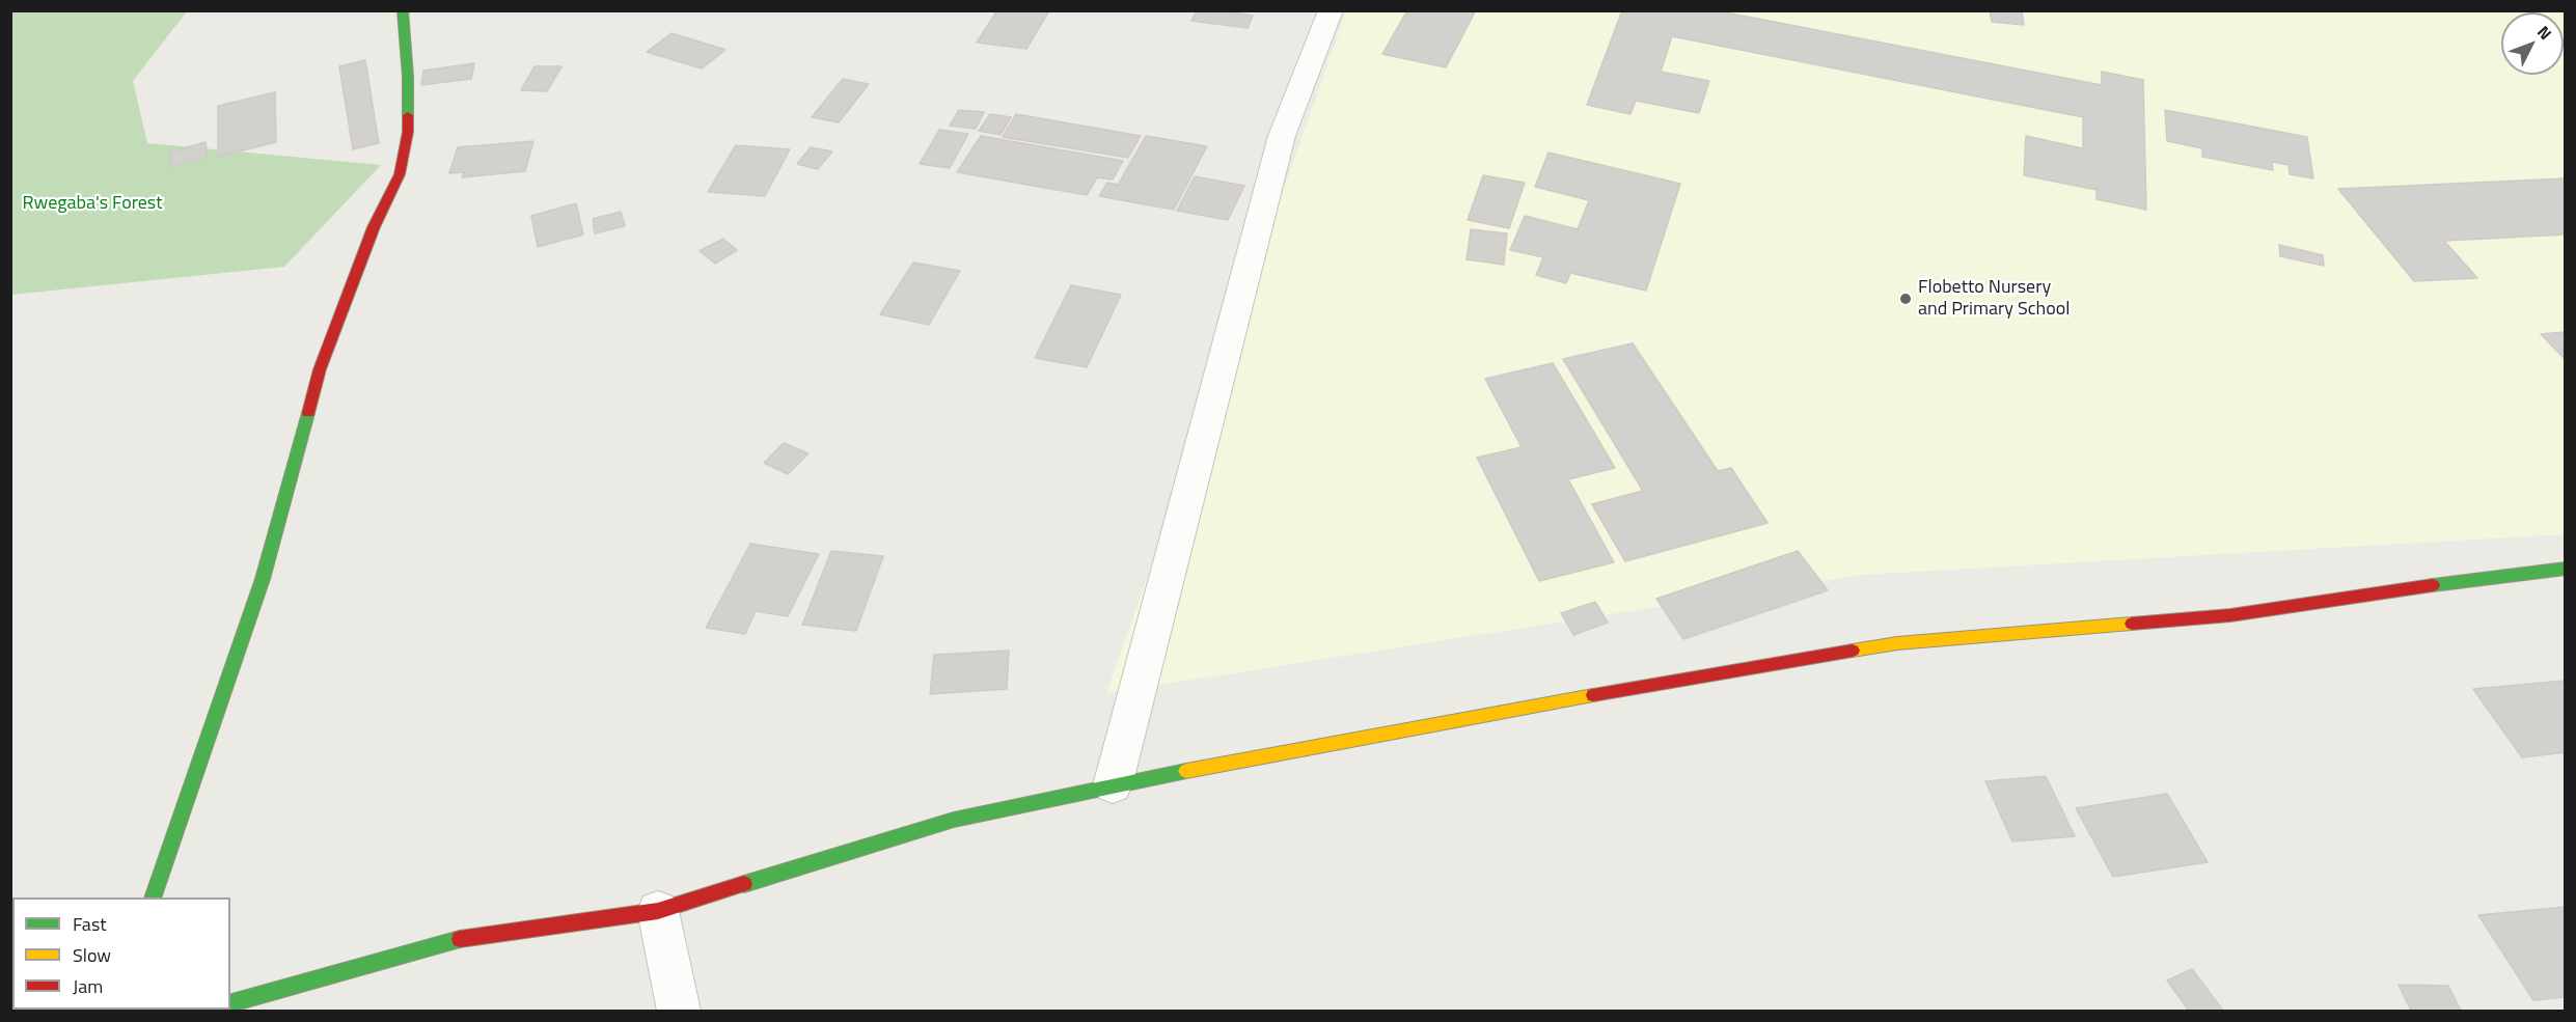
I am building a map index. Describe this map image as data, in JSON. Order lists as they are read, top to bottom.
{
  "parks": ["Rwegaba's Forest"],
  "places": ["Flobetto Nursery and Primary School"],
  "legend": ["Fast", "Slow", "Jam"],
  "north": "top right"
}
